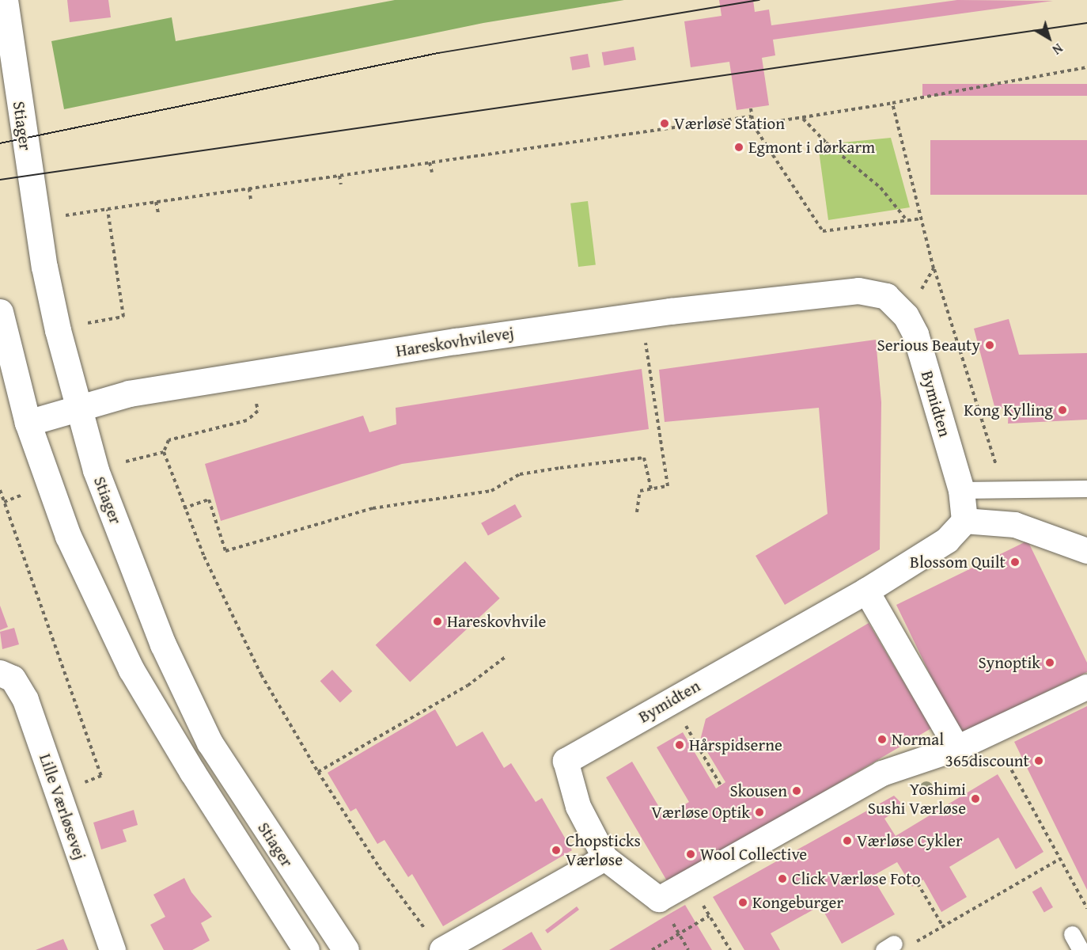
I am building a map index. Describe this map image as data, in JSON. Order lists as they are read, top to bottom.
{
  "streets": {
    "street": [
      "Stiager",
      "Hareskovhvilevej",
      "Bymidten",
      "Lille Værløsevej"
    ]
  },
  "crossings": [
    ["Stiager", "Hareskovhvilevej"],
    ["Hareskovhvilevej", "Bymidten"]
  ],
  "places": [
    "Værløse Station",
    "Egmont i dørkarm",
    "Serious Beauty",
    "Kong Kylling",
    "Blossom Quilt",
    "Hareskovhvile",
    "Synoptik",
    "Normal",
    "Hårspidserne",
    "365discount",
    "Skousen",
    "Yoshimi Sushi Værløse",
    "Værløse Optik",
    "Værløse Cykler",
    "Chopsticks Værløse",
    "Wool Collective",
    "Click Værløse Foto",
    "Kongeburger"
  ],
  "north": "bottom right"
}
